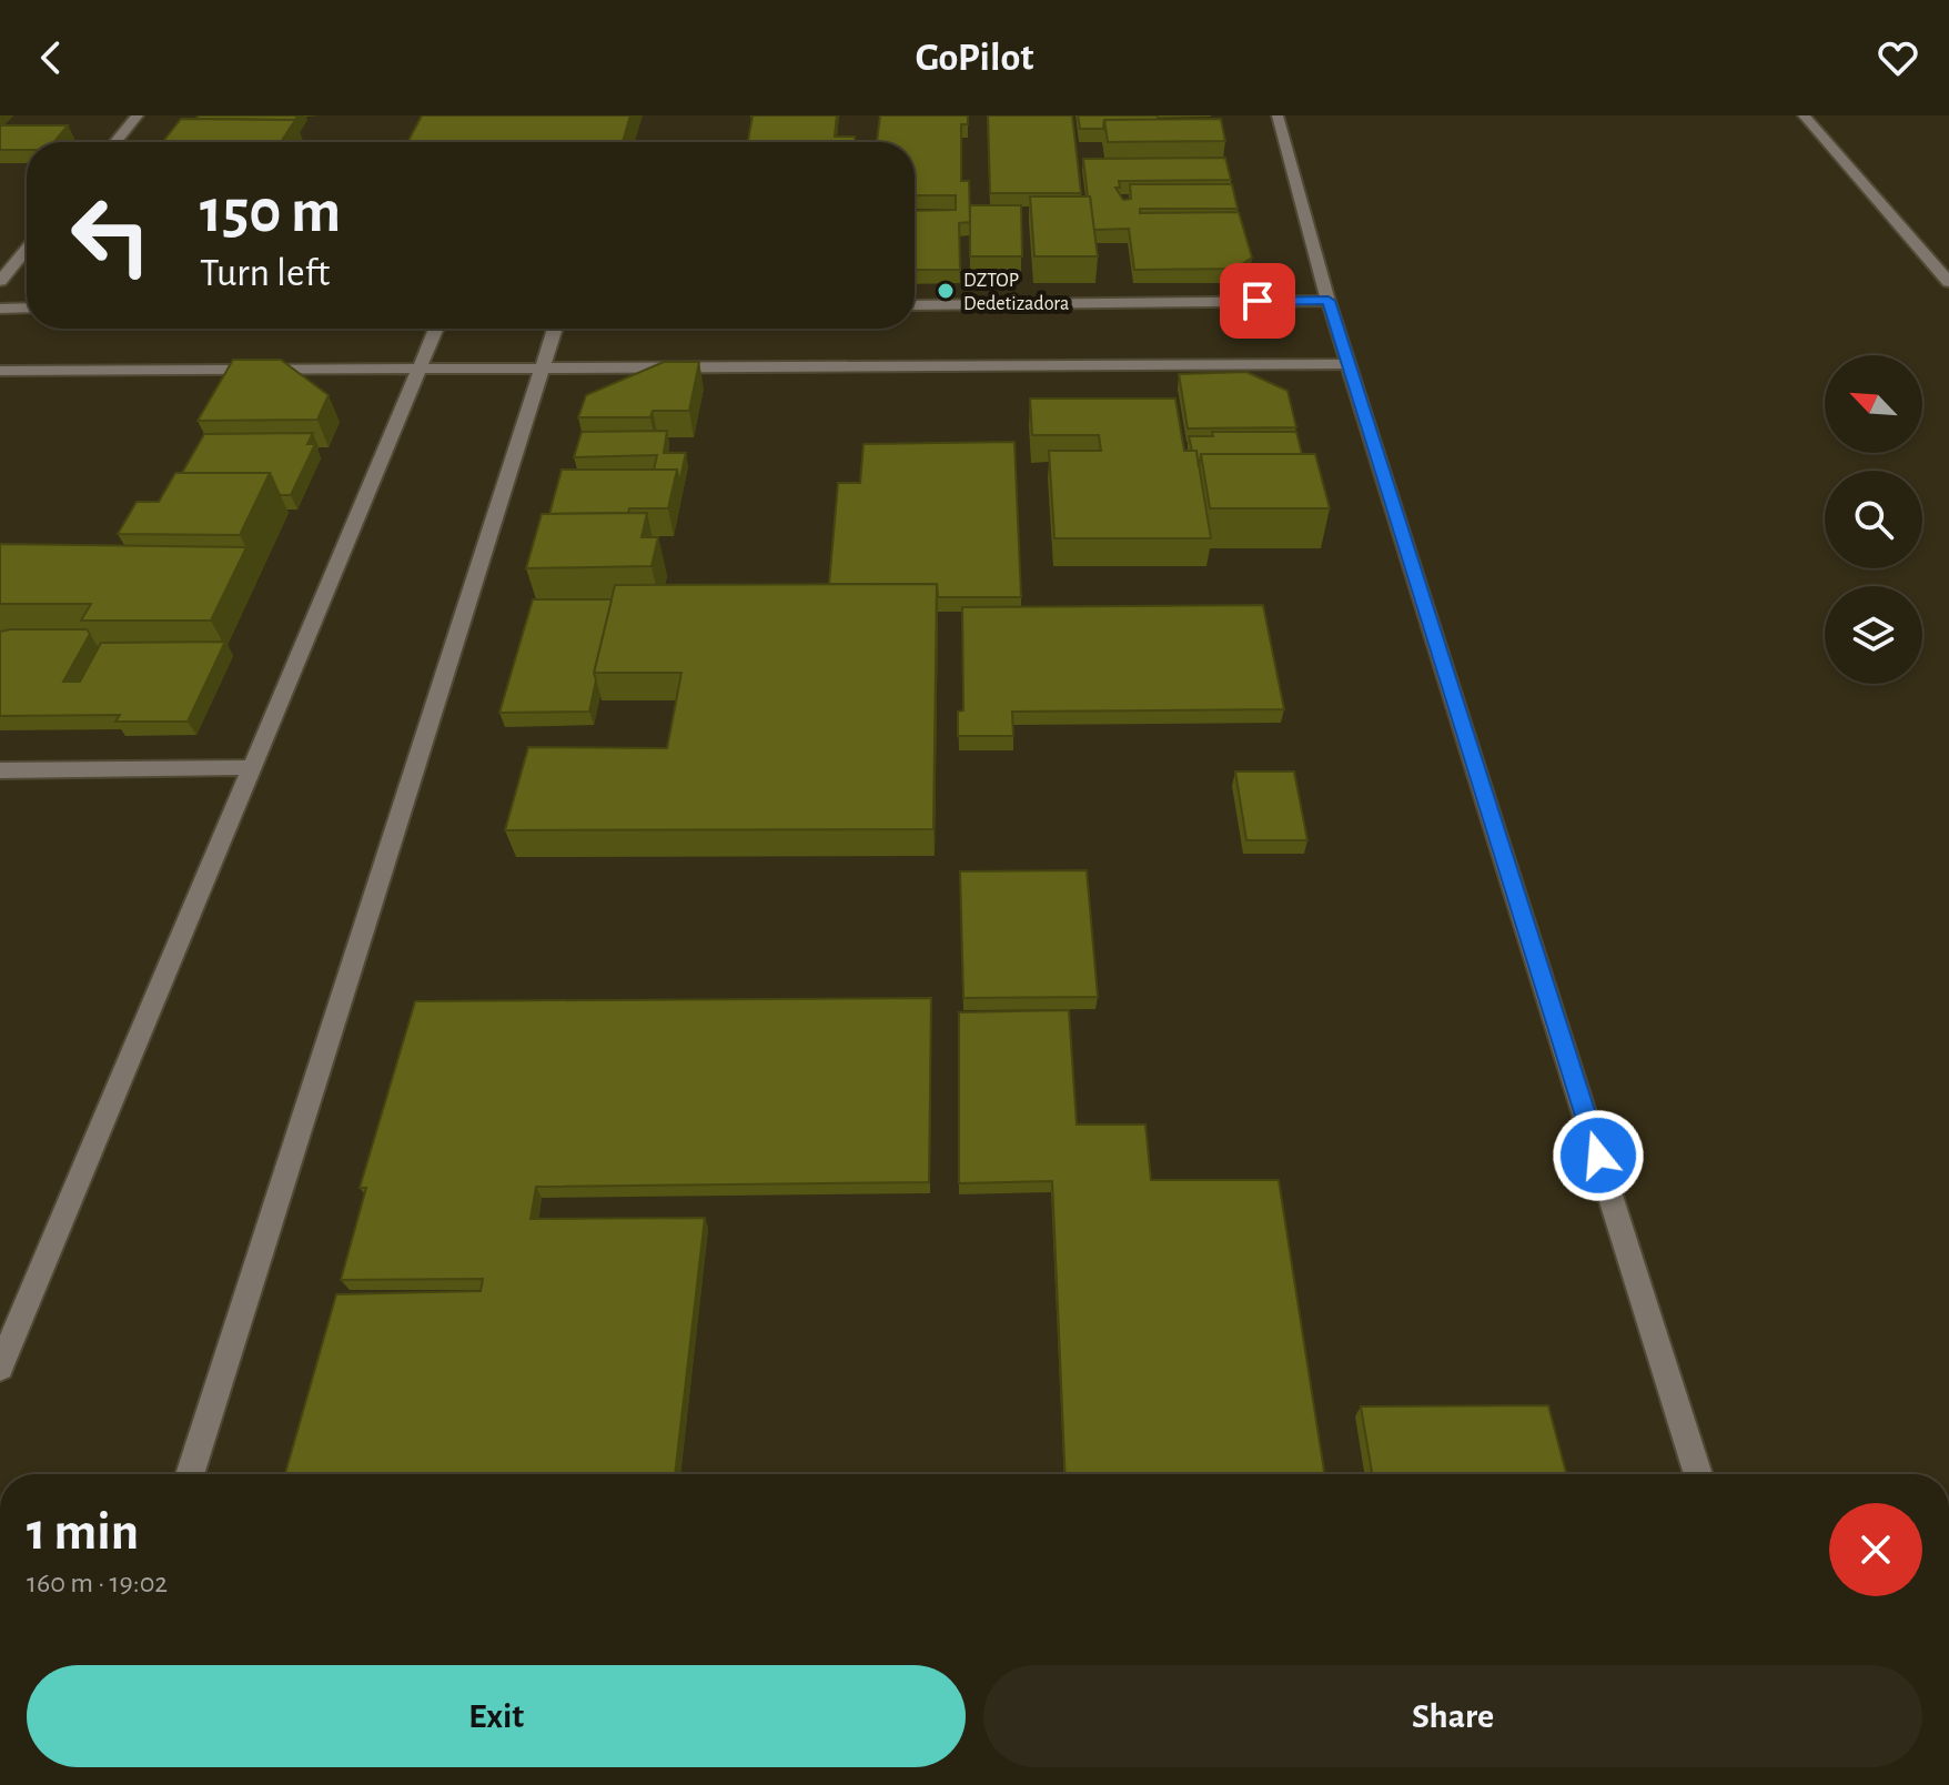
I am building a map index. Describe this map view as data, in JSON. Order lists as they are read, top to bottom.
{
  "places": ["DZTOP Dedetizadora"],
  "north": "top left",
  "page": {
    "header": "GoPilot",
    "turn": ["150 m", "Turn left"],
    "heading": ["1 min", "160 m · 19:02"],
    "buttons": ["Exit", "Share"]
  }
}
